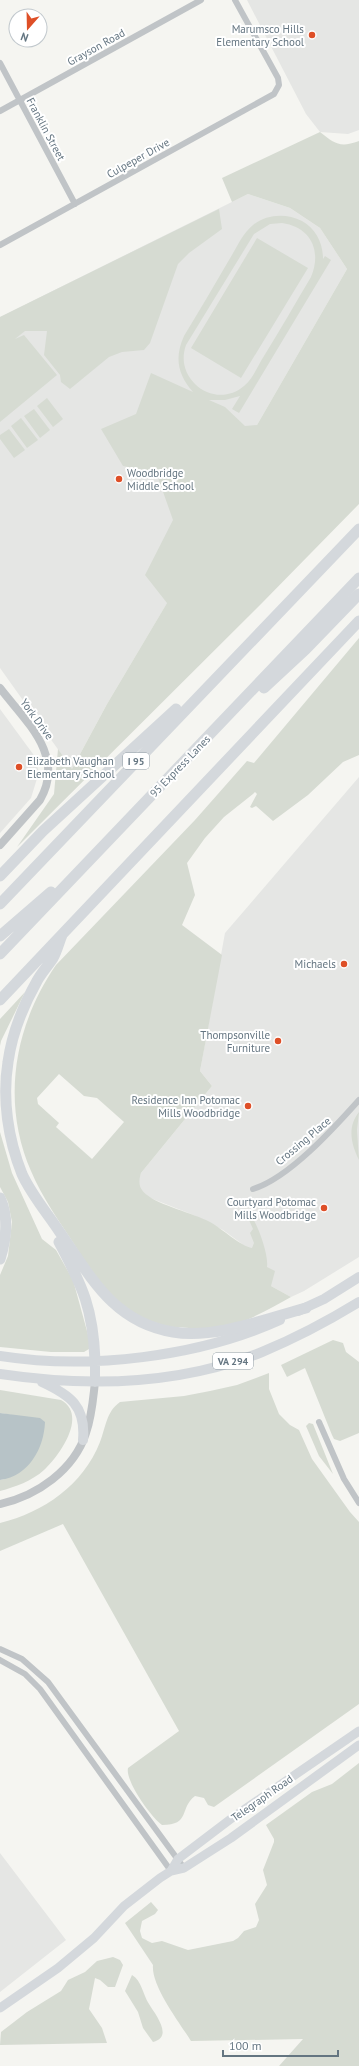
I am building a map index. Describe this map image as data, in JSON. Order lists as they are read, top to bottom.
{
  "streets": {
    "highway": ["I 95", "95 Express Lanes", "VA 294"],
    "main road": ["Telegraph Road"],
    "street": [
      "Grayson Road",
      "Franklin Street",
      "Culpeper Drive",
      "York Drive",
      "Crossing Place"
    ]
  },
  "crossings": [
    ["Grayson Road", "Franklin Street"],
    ["Franklin Street", "Culpeper Drive"]
  ],
  "places": [
    "Marumsco Hills Elementary School",
    "Woodbridge Middle School",
    "Elizabeth Vaughan Elementary School",
    "Michaels",
    "Thompsonville Furniture",
    "Residence Inn Potomac Mills Woodbridge",
    "Courtyard Potomac Mills Woodbridge"
  ],
  "scale_bar": "100 m",
  "north": "bottom"
}
